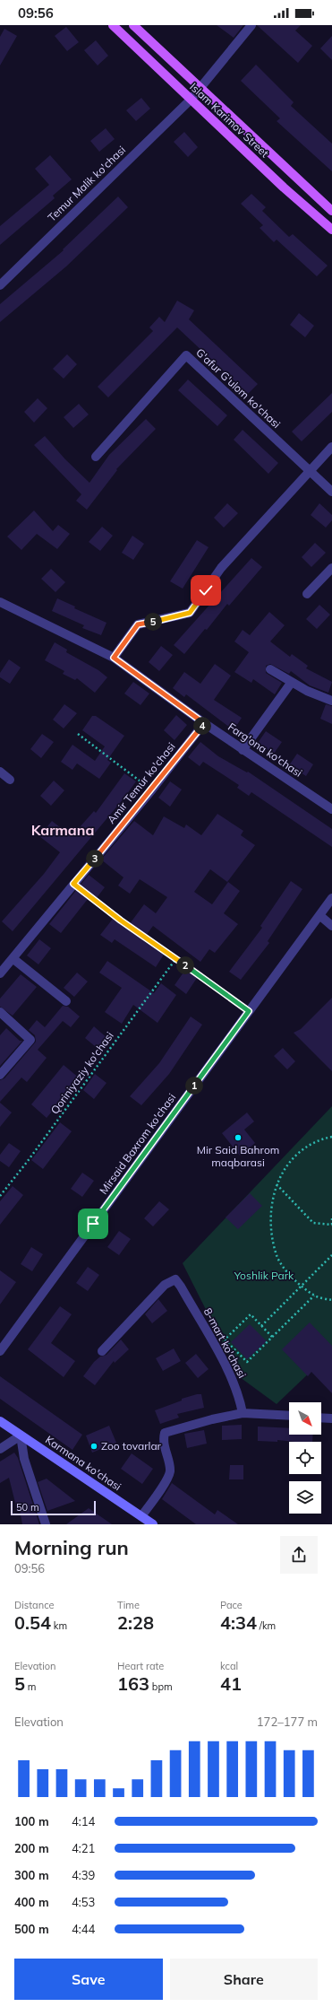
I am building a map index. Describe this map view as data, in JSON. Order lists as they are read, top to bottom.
{
  "streets": {
    "main road": ["Islam Karimov Street", "Karmana ko'chasi"],
    "street": [
      "Temur Malik ko'chasi",
      "G'afur G'ulom ko'chasi",
      "Farg'ona ko'chasi",
      "Amir Temur ko'chasi",
      "Mirsaid Baxrom ko'chasi",
      "8-mart ko'chasi"
    ],
    "path": ["Qoriniyaziy ko'chasi"]
  },
  "crossings": [
    ["Islam Karimov Street", "Temur Malik ko'chasi"],
    ["Farg'ona ko'chasi", "Amir Temur ko'chasi"]
  ],
  "districts": ["Karmana"],
  "parks": ["Yoshlik Park"],
  "places": ["Mir Said Bahrom maqbarasi", "Zoo tovarlar"],
  "scale_bar": "50 m",
  "north": "bottom right",
  "page": {
    "status": "09:56",
    "pins": [
      "5",
      "4",
      "3",
      "2",
      "1"
    ],
    "scale": "50 m",
    "heading": ["Morning run", "09:56"],
    "stats": [
      ["Distance", "0.54 km"],
      ["Time", "2:28"],
      ["Pace", "4:34 /km"],
      ["Elevation", "5 m"],
      ["Heart rate", "163 bpm"],
      ["kcal", "41"]
    ],
    "chart": ["Elevation", "172–177 m"],
    "list": [
      {
        "name": "100 m",
        "note": "4:14"
      },
      {
        "name": "200 m",
        "note": "4:21"
      },
      {
        "name": "300 m",
        "note": "4:39"
      },
      {
        "name": "400 m",
        "note": "4:53"
      },
      {
        "name": "500 m",
        "note": "4:44"
      }
    ],
    "buttons": ["Save", "Share"]
  }
}
